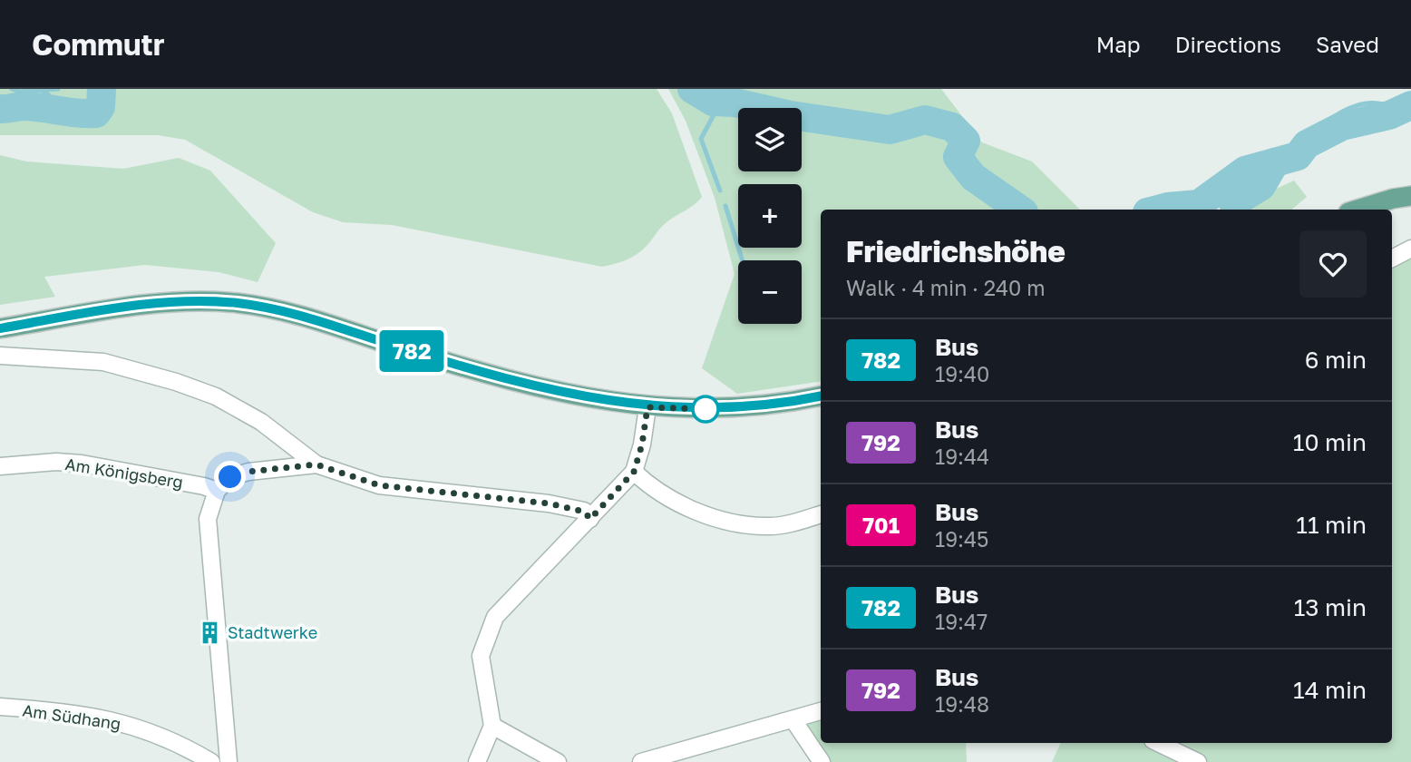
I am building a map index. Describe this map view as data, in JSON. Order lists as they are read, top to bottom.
{
  "streets": {
    "street": ["Am Königsberg", "Am Südhang"]
  },
  "places": {
    "building": ["Stadtwerke"]
  },
  "lines": ["bus line 782"],
  "page": {
    "header": "Commutr",
    "nav": ["Map", "Directions", "Saved"],
    "on_map": "782",
    "map_buttons": ["+", "−"],
    "heading": ["Friedrichshöhe", "Walk · 4 min · 240 m"],
    "list": [
      {
        "mark": "782",
        "name": "Bus",
        "note": "19:40",
        "value": "6 min"
      },
      {
        "mark": "792",
        "name": "Bus",
        "note": "19:44",
        "value": "10 min"
      },
      {
        "mark": "701",
        "name": "Bus",
        "note": "19:45",
        "value": "11 min"
      },
      {
        "mark": "782",
        "name": "Bus",
        "note": "19:47",
        "value": "13 min"
      },
      {
        "mark": "792",
        "name": "Bus",
        "note": "19:48",
        "value": "14 min"
      }
    ]
  }
}
